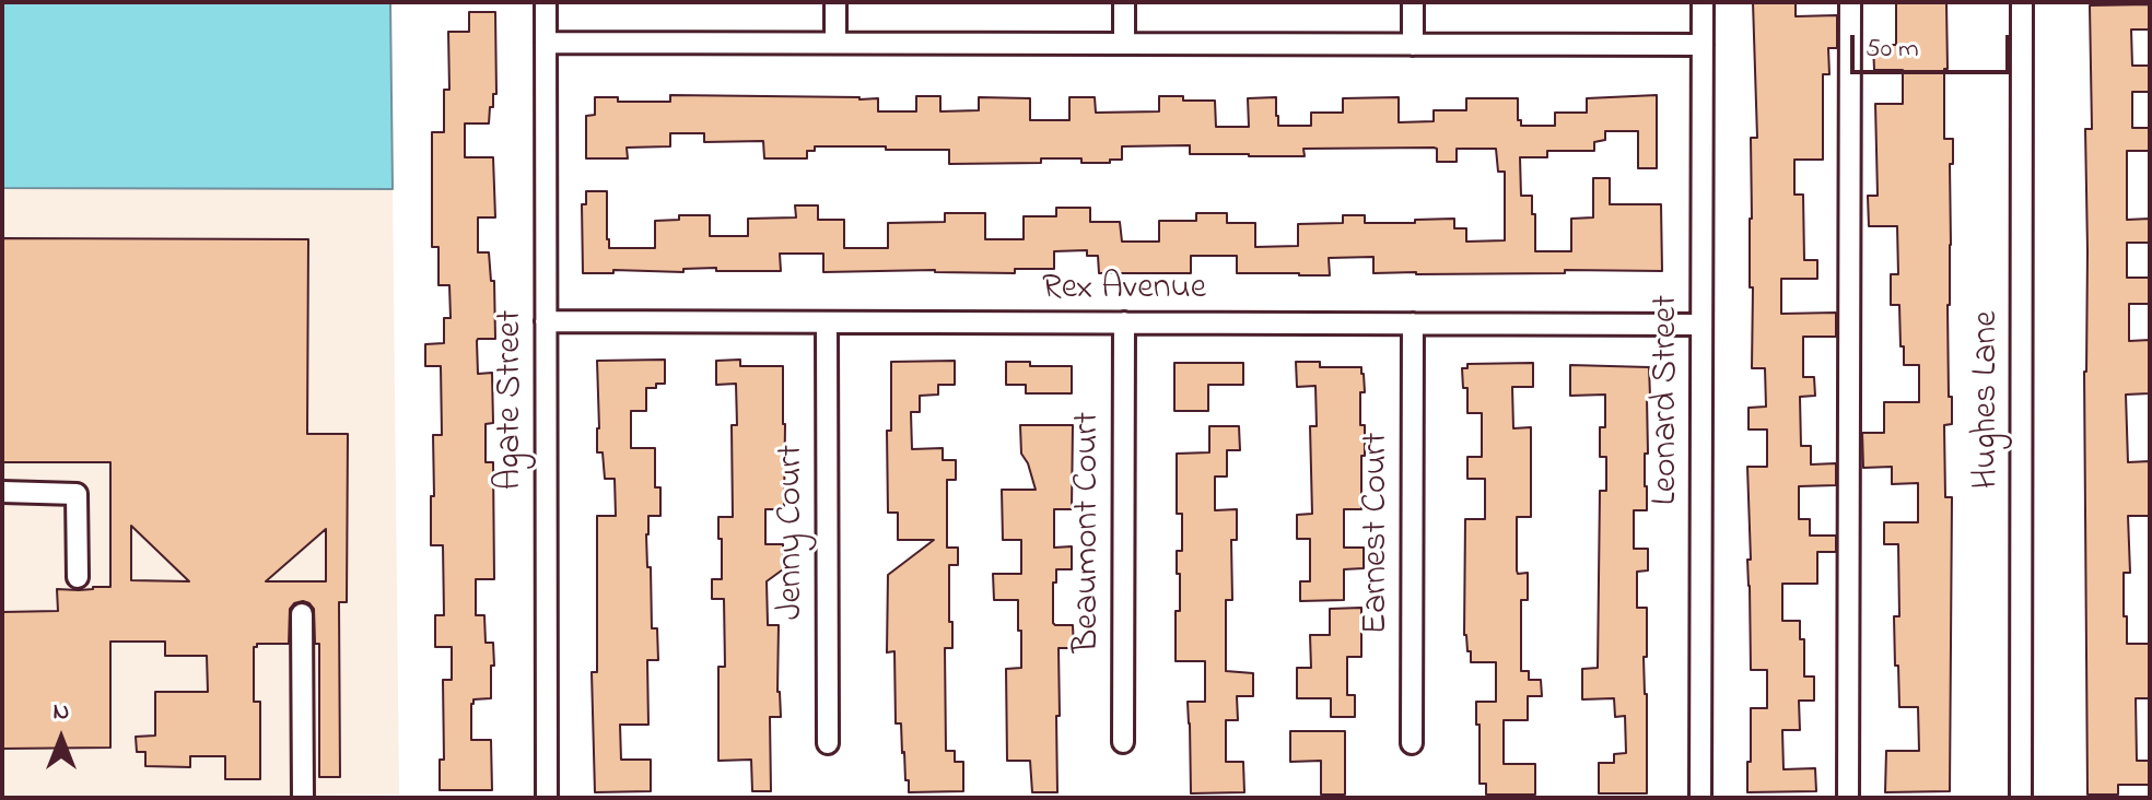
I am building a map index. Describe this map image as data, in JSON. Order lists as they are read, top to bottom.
{
  "streets": {
    "street": [
      "Rex Avenue",
      "Agate Street",
      "Leonard Street",
      "Hughes Lane",
      "Jenny Court",
      "Beaumont Court",
      "Earnest Court"
    ]
  },
  "crossings": [
    ["Rex Avenue", "Agate Street"],
    ["Rex Avenue", "Leonard Street"],
    ["Rex Avenue", "Jenny Court"],
    ["Rex Avenue", "Beaumont Court"],
    ["Rex Avenue", "Earnest Court"]
  ],
  "scale_bar": "50 m",
  "north": "top"
}
